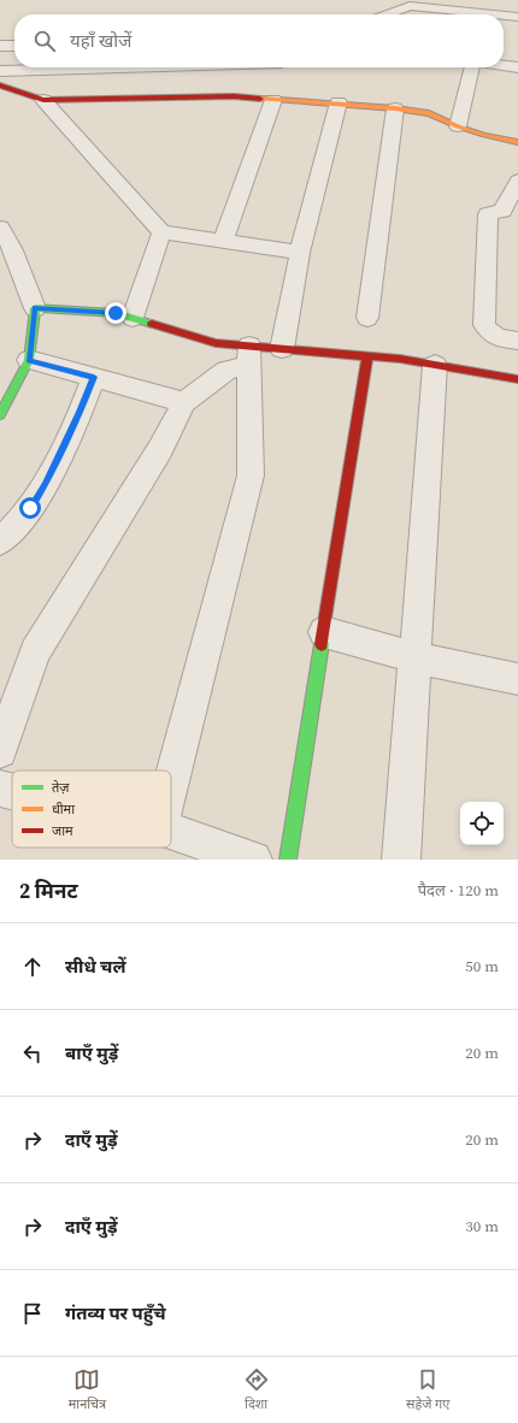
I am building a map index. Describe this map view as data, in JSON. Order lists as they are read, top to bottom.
{
  "legend": ["तेज़", "धीमा", "जाम"],
  "page": {
    "search": "यहाँ खोजें",
    "heading": ["2 मिनट", "पैदल · 120 m"],
    "list": [
      ["सीधे चलें", "50 m"],
      ["बाएँ मुड़ें", "20 m"],
      ["दाएँ मुड़ें", "20 m"],
      ["दाएँ मुड़ें", "30 m"],
      "गंतव्य पर पहुँचे"
    ],
    "nav": ["मानचित्र", "दिशा", "सहेजे गए"]
  }
}
